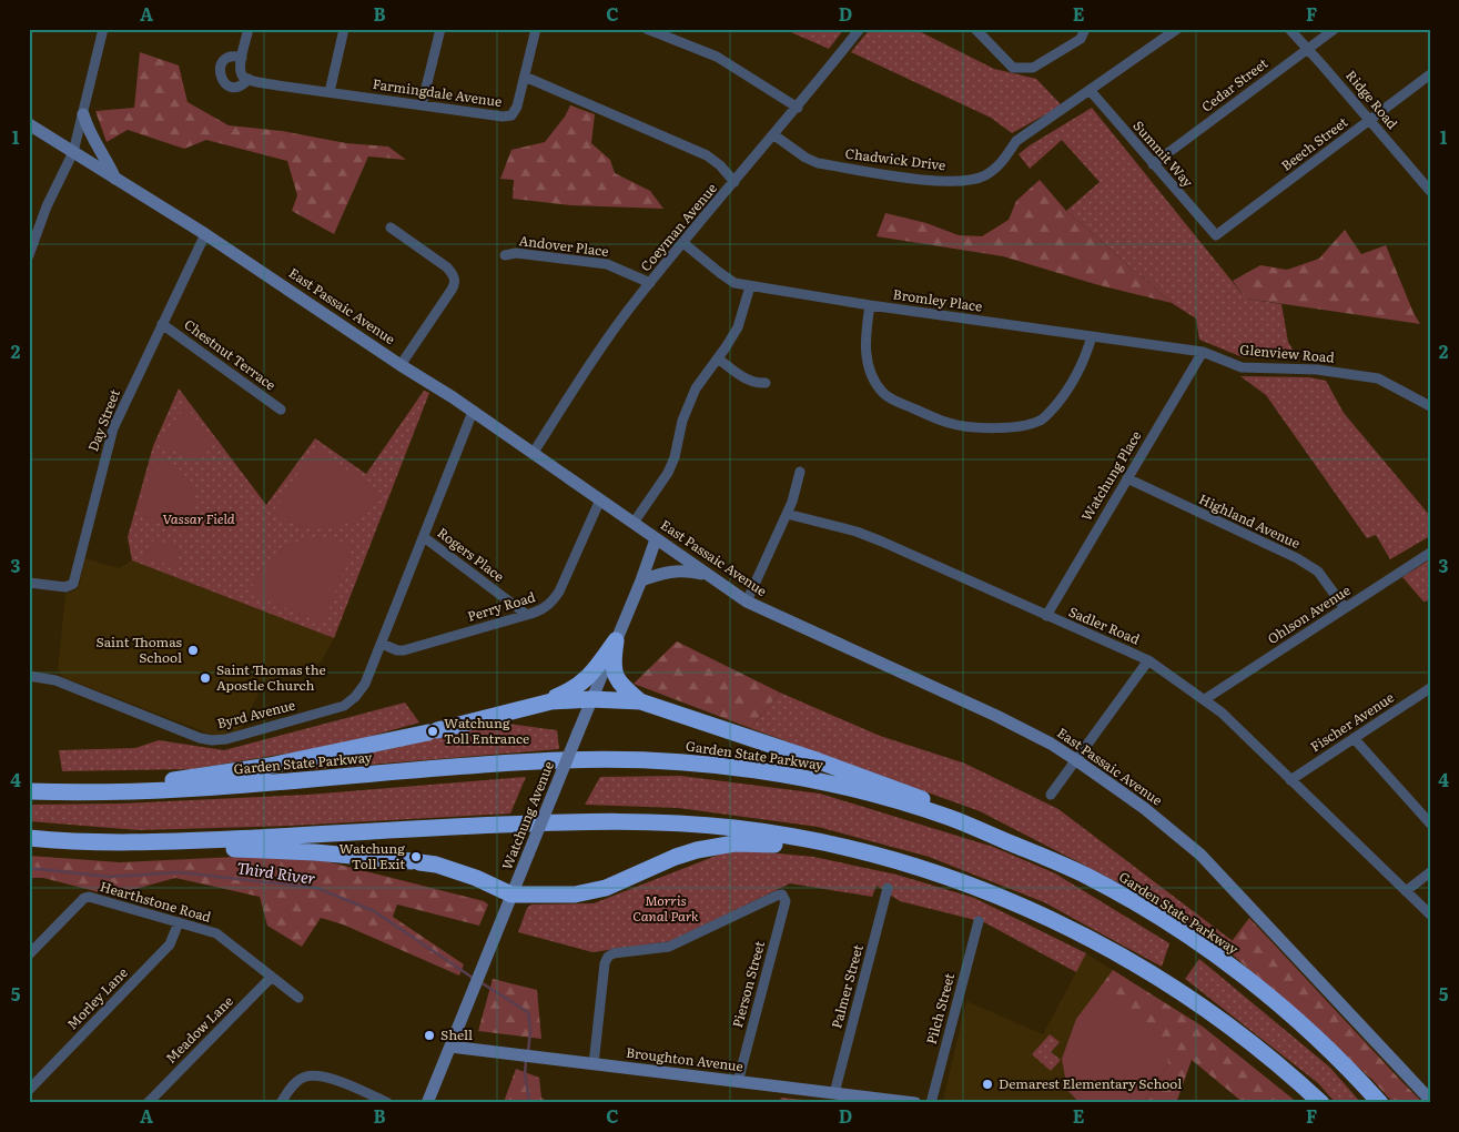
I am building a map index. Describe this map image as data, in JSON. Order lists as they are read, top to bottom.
{
  "streets": {
    "highway": ["Garden State Parkway"],
    "main road": ["East Passaic Avenue", "Watchung Avenue", "Broughton Avenue"],
    "street": [
      "Cedar Street",
      "Farmingdale Avenue",
      "Ridge Road",
      "Beech Street",
      "Summit Way",
      "Chadwick Drive",
      "Coeyman Avenue",
      "Andover Place",
      "Bromley Place",
      "Glenview Road",
      "Chestnut Terrace",
      "Day Street",
      "Watchung Place",
      "Highland Avenue",
      "Rogers Place",
      "Perry Road",
      "Ohlson Avenue",
      "Sadler Road",
      "Byrd Avenue",
      "Fischer Avenue",
      "Hearthstone Road",
      "Pierson Street",
      "Palmer Street",
      "Morley Lane",
      "Pilch Street",
      "Meadow Lane"
    ]
  },
  "crossings": [
    ["Cedar Street", "Ridge Road"],
    ["Cedar Street", "Summit Way"],
    ["Ridge Road", "Beech Street"],
    ["Beech Street", "Summit Way"],
    ["Summit Way", "Chadwick Drive"],
    ["Chadwick Drive", "Coeyman Avenue"],
    ["Coeyman Avenue", "Andover Place"],
    ["Coeyman Avenue", "Bromley Place"],
    ["Coeyman Avenue", "East Passaic Avenue"],
    ["Bromley Place", "Glenview Road"],
    ["Bromley Place", "Watchung Place"],
    ["East Passaic Avenue", "Day Street"],
    ["East Passaic Avenue", "Perry Road"],
    ["East Passaic Avenue", "Byrd Avenue"],
    ["East Passaic Avenue", "Watchung Avenue"],
    ["Glenview Road", "Watchung Place"],
    ["Chestnut Terrace", "Day Street"],
    ["Watchung Place", "Highland Avenue"],
    ["Watchung Place", "Sadler Road"],
    ["Highland Avenue", "Ohlson Avenue"],
    ["Rogers Place", "Perry Road"],
    ["Rogers Place", "Byrd Avenue"],
    ["Perry Road", "Byrd Avenue"],
    ["Ohlson Avenue", "Sadler Road"],
    ["Sadler Road", "Fischer Avenue"],
    ["Watchung Avenue", "Broughton Avenue"],
    ["Hearthstone Road", "Morley Lane"],
    ["Hearthstone Road", "Meadow Lane"],
    ["Pierson Street", "Broughton Avenue"],
    ["Palmer Street", "Broughton Avenue"]
  ],
  "water": ["Third River"],
  "parks": ["Vassar Field", "Morris Canal Park"],
  "places": [
    "Saint Thomas School",
    "Saint Thomas the Apostle Church",
    "Watchung Toll Entrance",
    "Watchung Toll Exit",
    "Shell",
    "Demarest Elementary School"
  ],
  "grid": {
    "columns": [
      "A",
      "B",
      "C",
      "D",
      "E",
      "F"
    ],
    "rows": [
      "1",
      "2",
      "3",
      "4",
      "5"
    ]
  }
}
